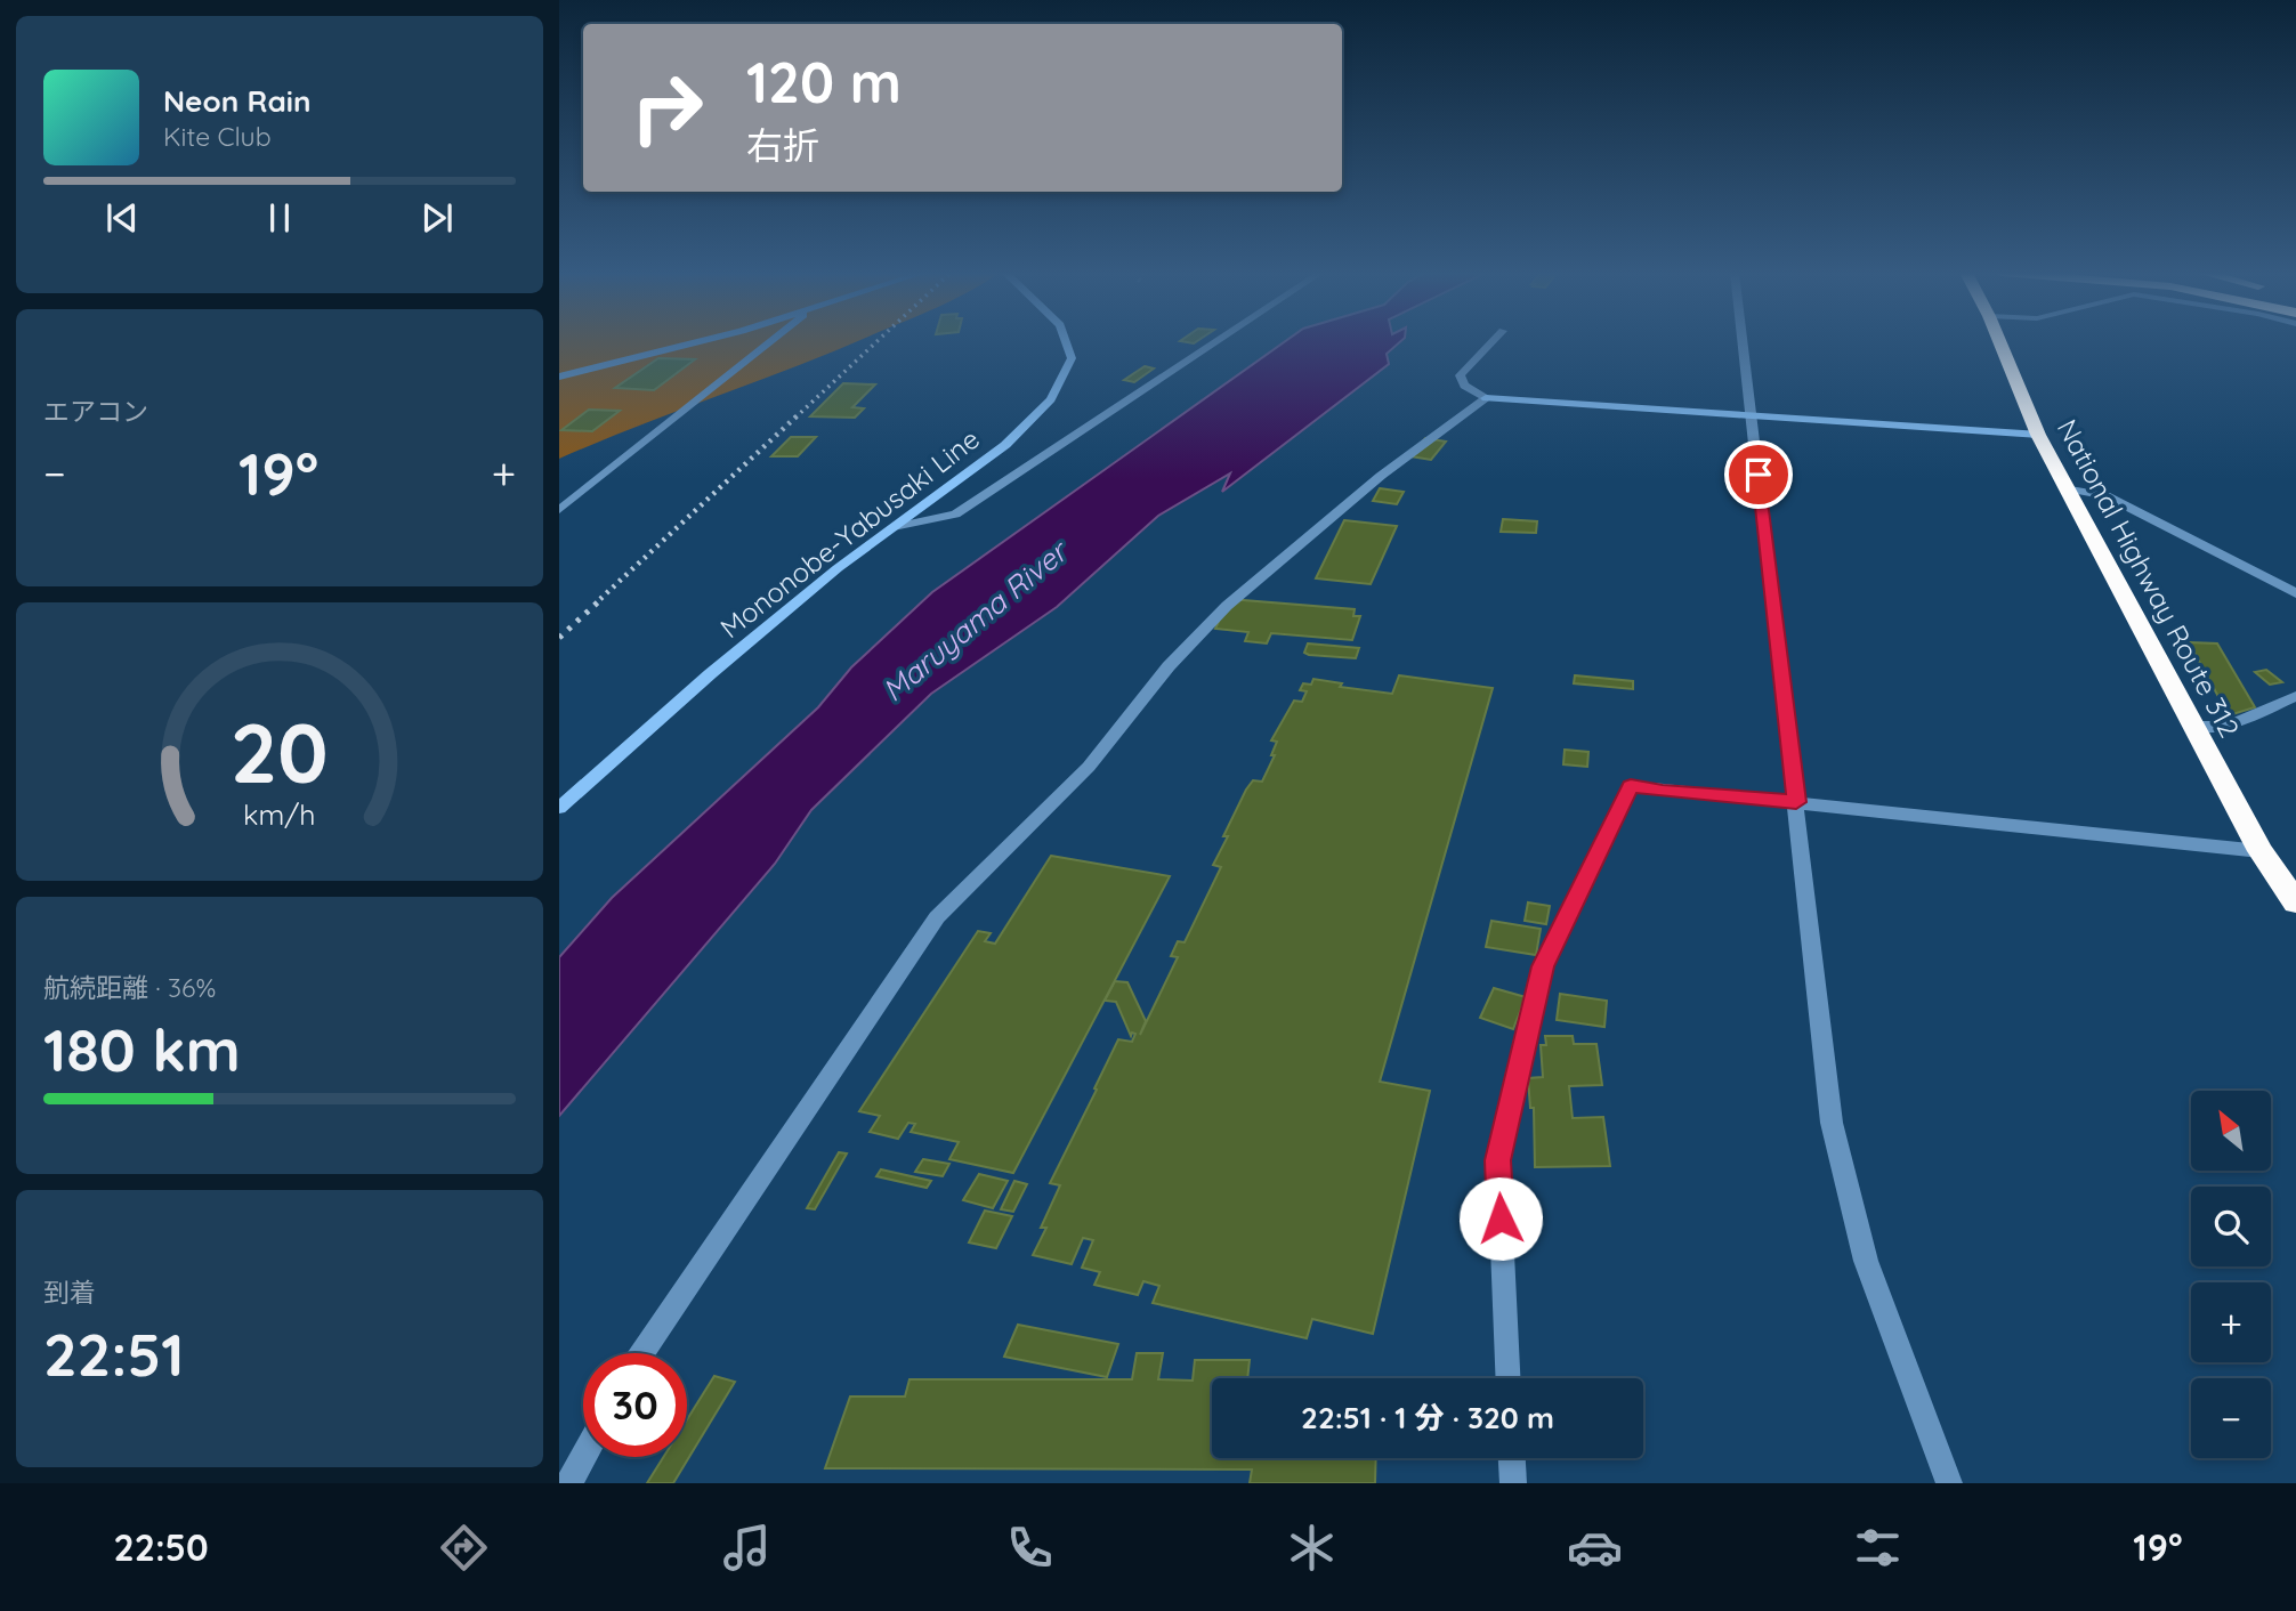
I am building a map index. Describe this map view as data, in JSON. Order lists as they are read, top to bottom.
{
  "streets": {
    "highway": ["National Highway Route 312"],
    "main road": ["Mononobe-Yabusaki Line"]
  },
  "water": ["Maruyama River"],
  "north": "top left",
  "page": {
    "turn": ["120 m", "右折"],
    "song": ["Neon Rain", "Kite Club"],
    "tile": [
      "エアコン",
      ["航続距離 · 36%", "180 km"],
      ["到着", "22:51"]
    ],
    "heat": ["−", "19°", "+"],
    "map_buttons": ["+", "−"],
    "limit": "30",
    "trip": "22:51 · 1 分 · 320 m",
    "tabs": ["22:50", "19°"],
    "gauge": ["20", "km/h"]
  }
}
